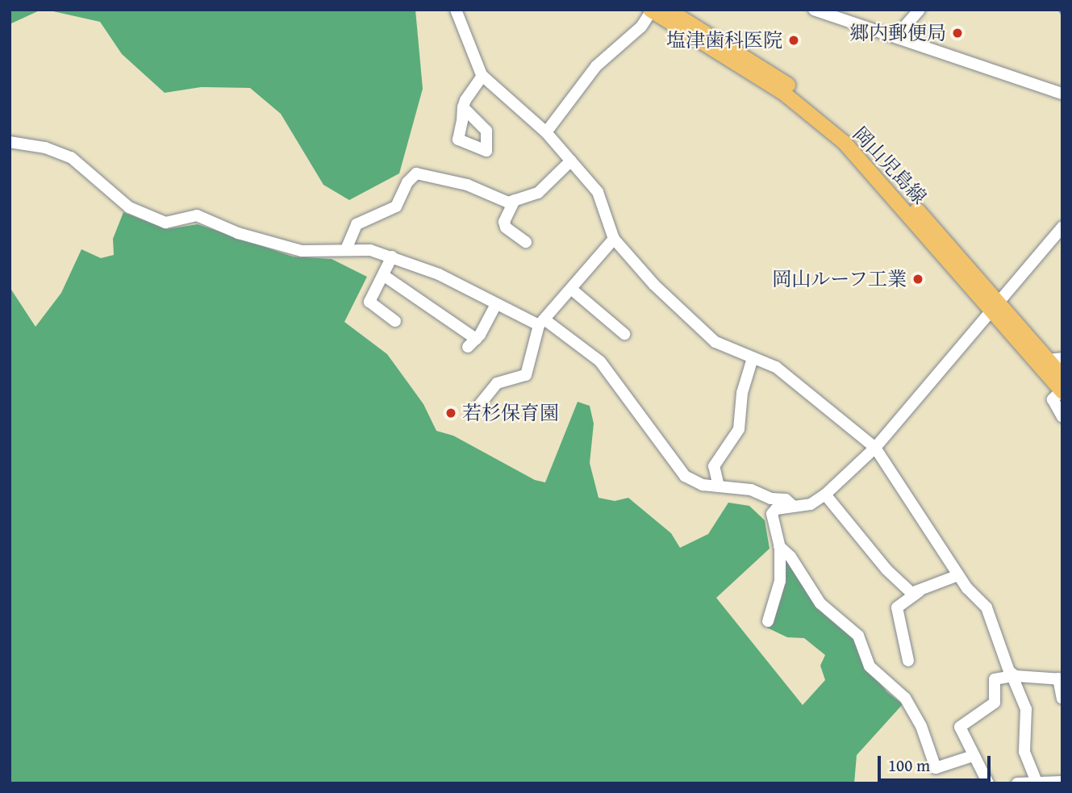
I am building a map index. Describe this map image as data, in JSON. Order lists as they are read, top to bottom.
{
  "streets": {
    "main road": ["岡山児島線"]
  },
  "places": [
    "郷内郵便局",
    "塩津歯科医院",
    "岡山ルーフ工業",
    "若杉保育園"
  ],
  "scale_bar": "100 m"
}
